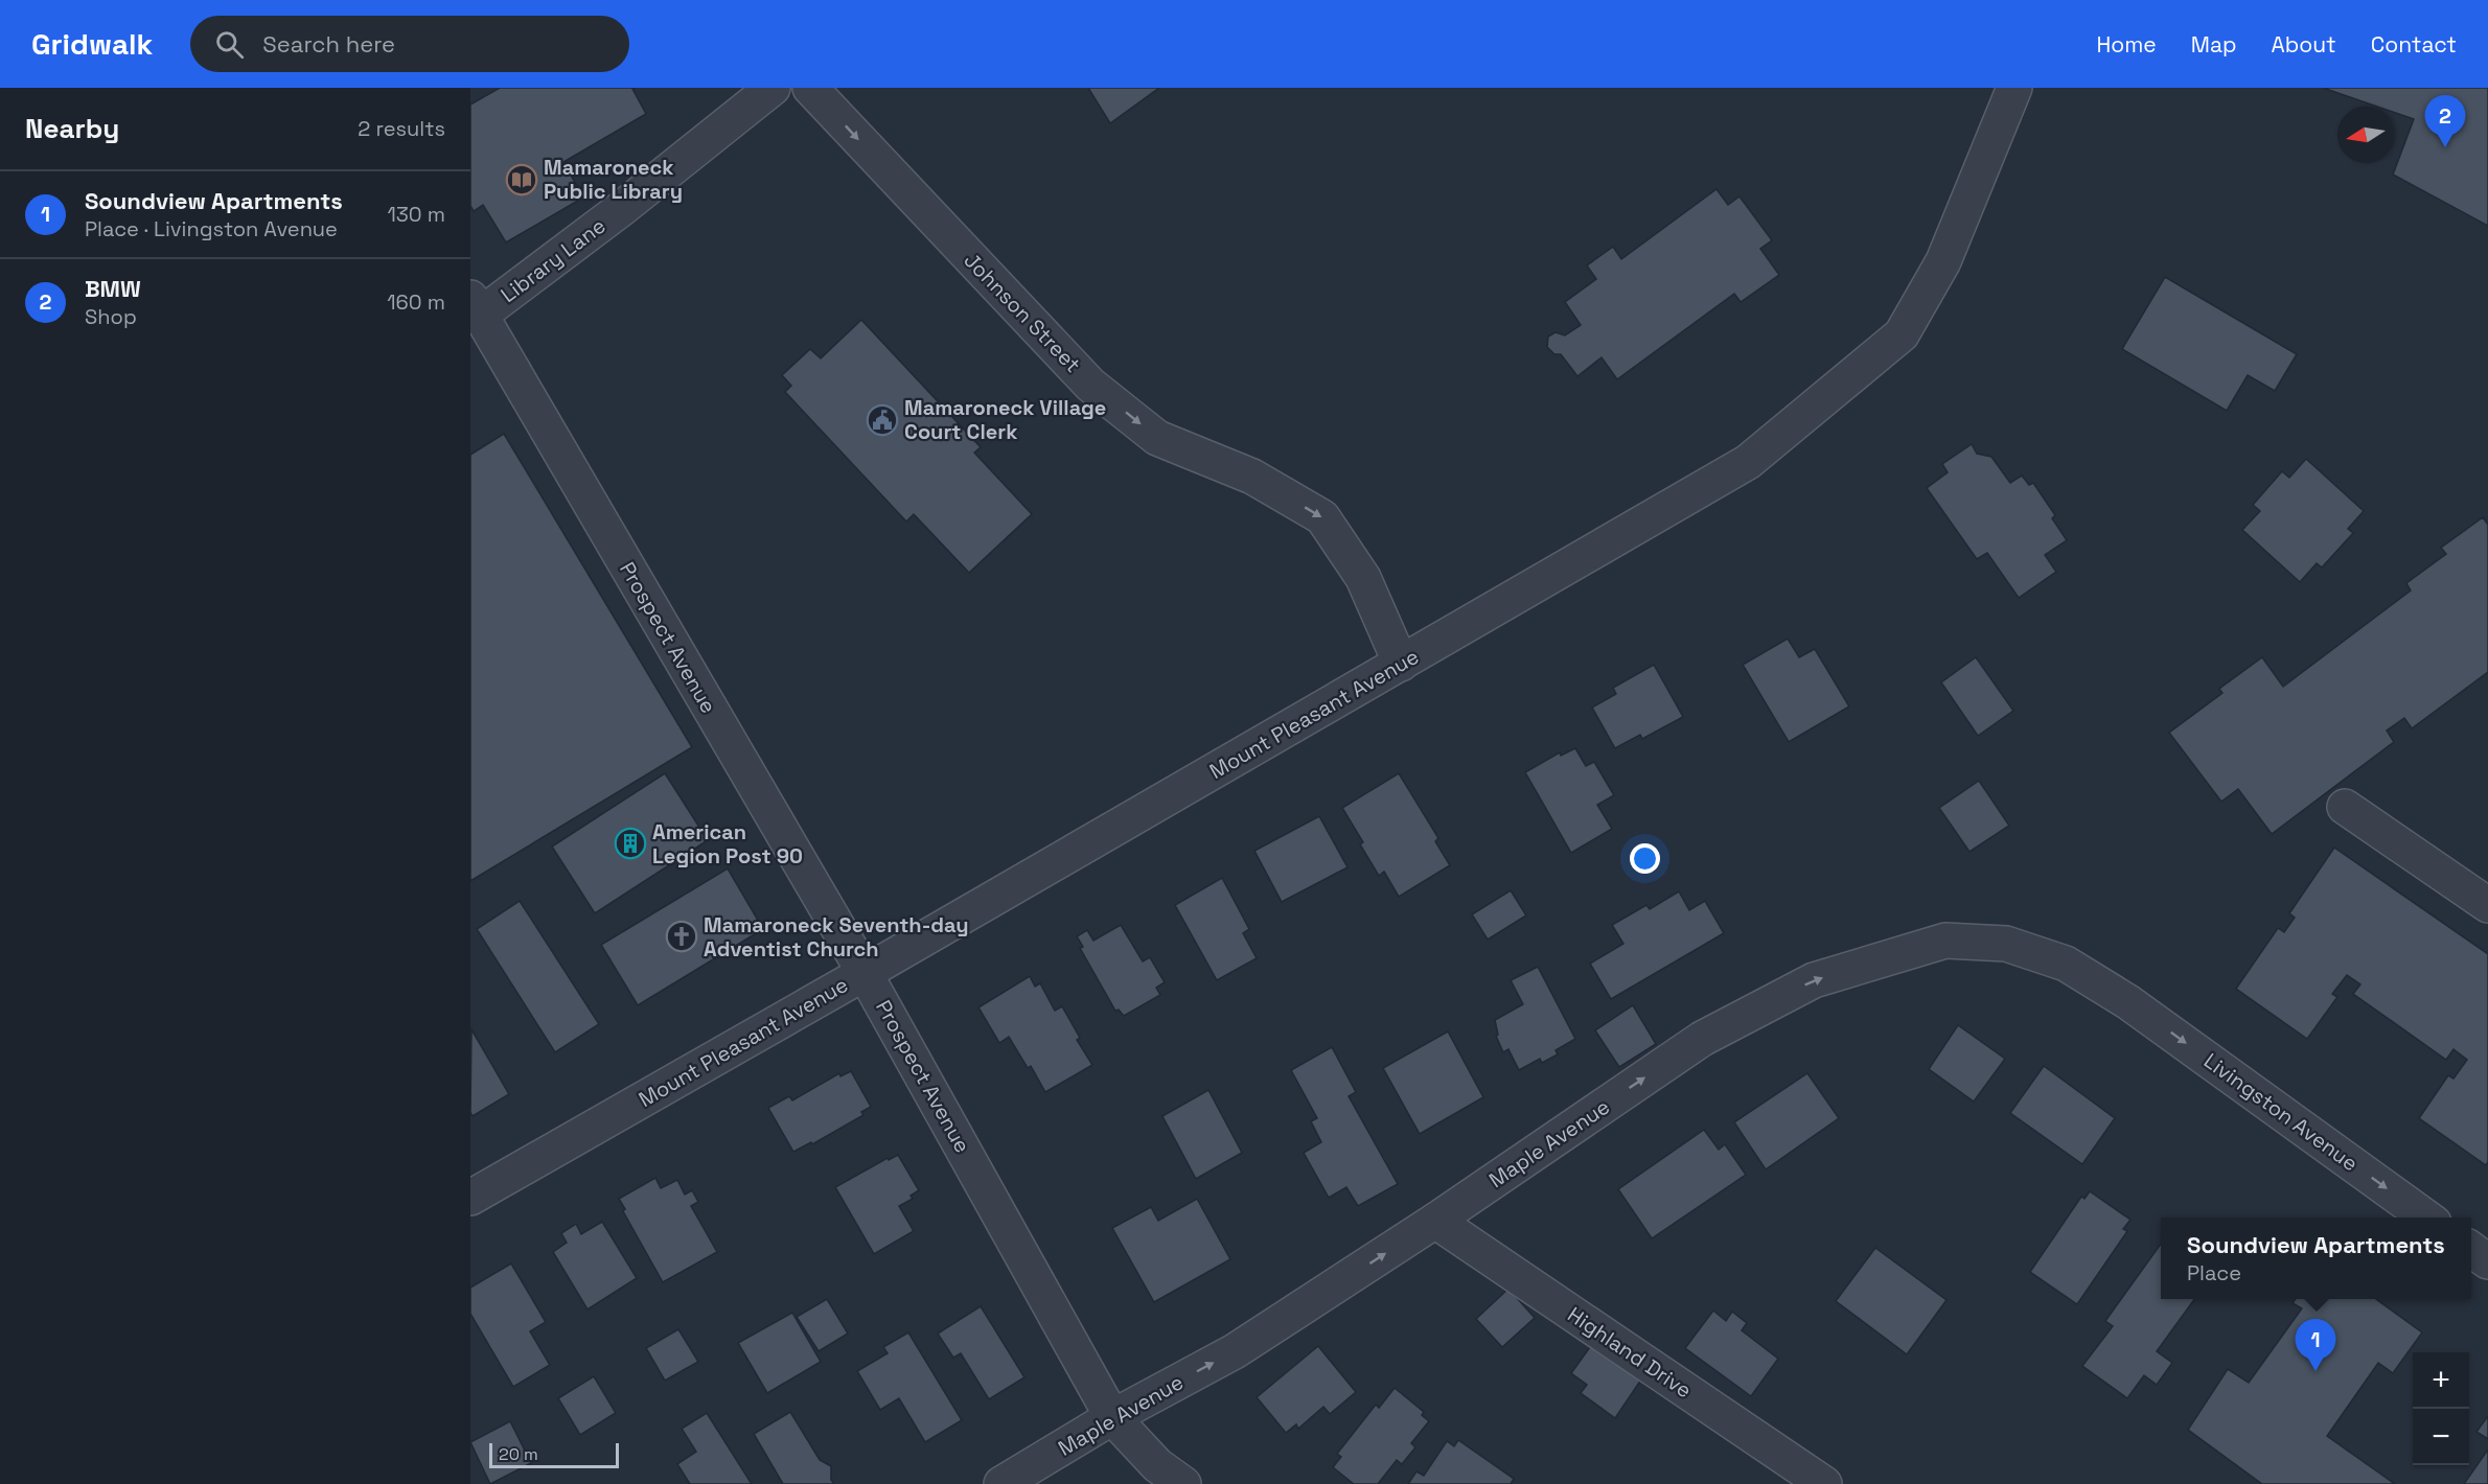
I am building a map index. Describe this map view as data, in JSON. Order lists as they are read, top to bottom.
{
  "streets": {
    "street": [
      "Library Lane",
      "Johnson Street",
      "Prospect Avenue",
      "Mount Pleasant Avenue",
      "Livingston Avenue",
      "Maple Avenue",
      "Highland Drive"
    ]
  },
  "crossings": [
    ["Library Lane", "Prospect Avenue"],
    ["Johnson Street", "Mount Pleasant Avenue"],
    ["Prospect Avenue", "Mount Pleasant Avenue"],
    ["Prospect Avenue", "Maple Avenue"],
    ["Livingston Avenue", "Maple Avenue"],
    ["Maple Avenue", "Highland Drive"]
  ],
  "one_way": ["Johnson Street", "Maple Avenue"],
  "places": {
    "library": ["Mamaroneck Public Library"],
    "public building": ["Mamaroneck Village Court Clerk"],
    "building": ["American Legion Post 90"],
    "church": ["Mamaroneck Seventh-day Adventist Church"]
  },
  "scale_bar": "20 m",
  "north": "left",
  "page": {
    "header": "Gridwalk",
    "search": "Search here",
    "nav": [
      "Home",
      "Map",
      "About",
      "Contact"
    ],
    "heading": ["Nearby", "2 results"],
    "pins": ["2", "1"],
    "list": [
      {
        "mark": "1",
        "name": "Soundview Apartments",
        "note": "Place · Livingston Avenue",
        "value": "130 m"
      },
      {
        "mark": "2",
        "name": "BMW",
        "note": "Shop",
        "value": "160 m"
      }
    ],
    "popup": ["Soundview Apartments", "Place"],
    "map_buttons": ["+", "−"],
    "scale": "20 m"
  }
}
